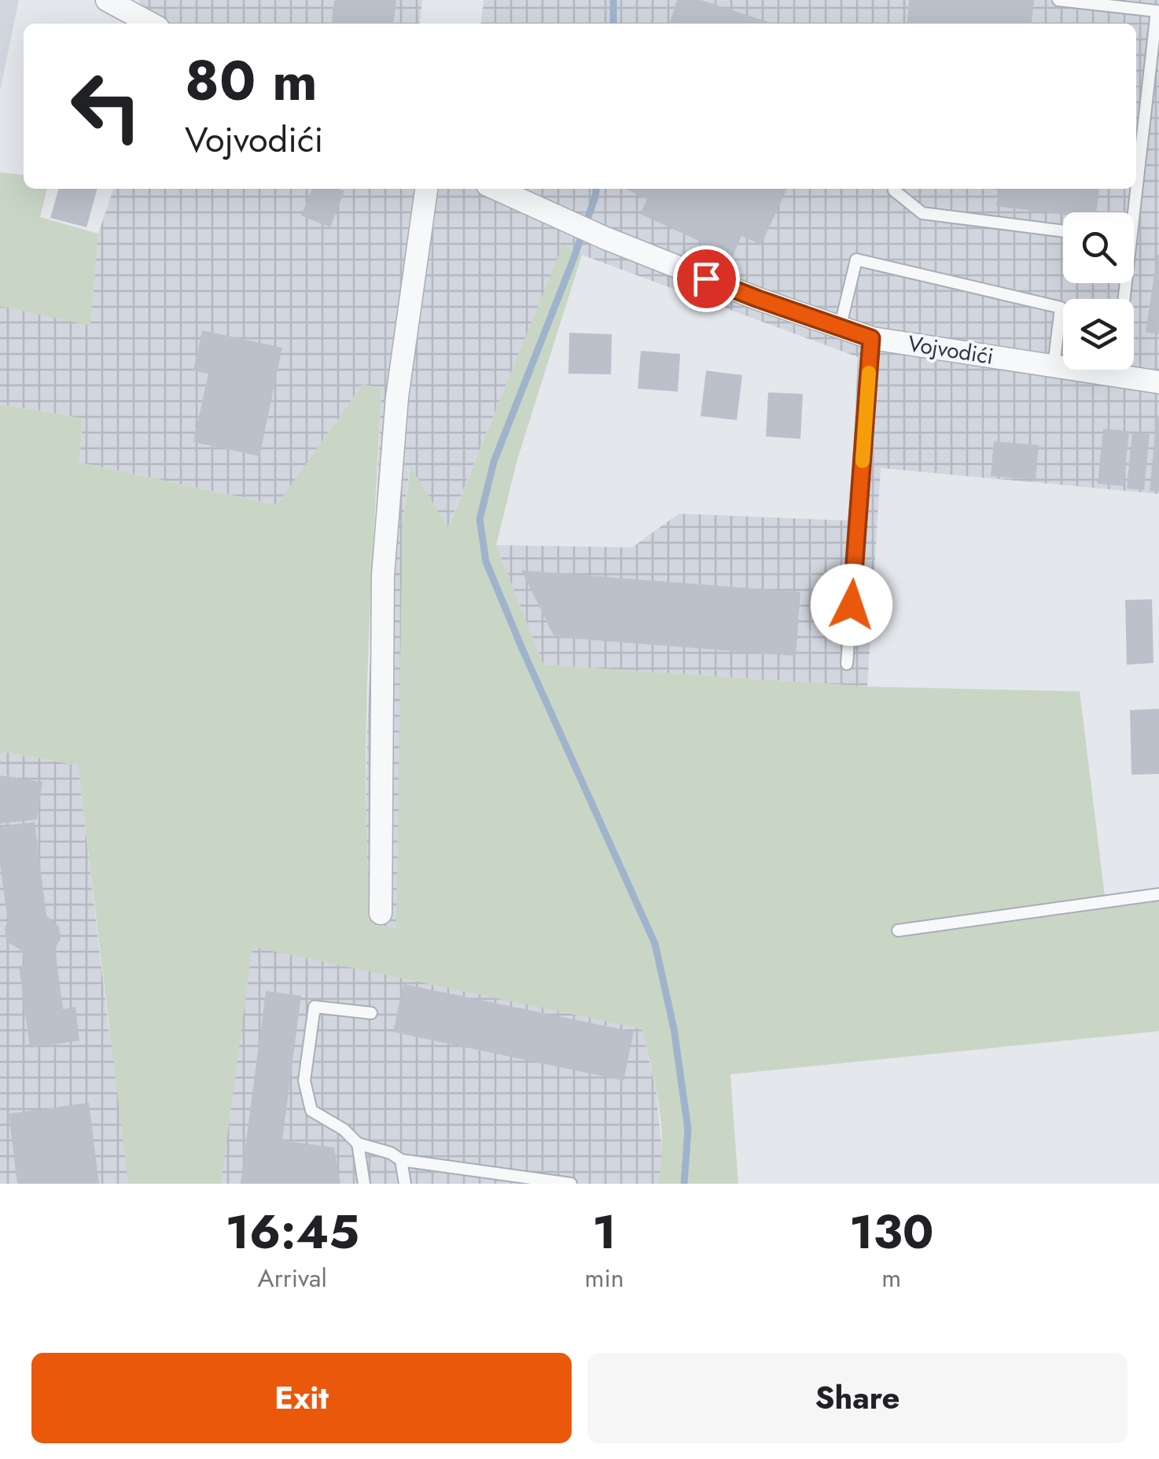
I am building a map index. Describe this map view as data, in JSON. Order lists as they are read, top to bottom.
{
  "streets": {
    "street": ["Vojvodići"]
  },
  "page": {
    "turn": ["80 m", "Vojvodići"],
    "eta": [
      "16:45",
      "Arrival",
      "1",
      "min",
      "130",
      "m"
    ],
    "buttons": ["Exit", "Share"]
  }
}
